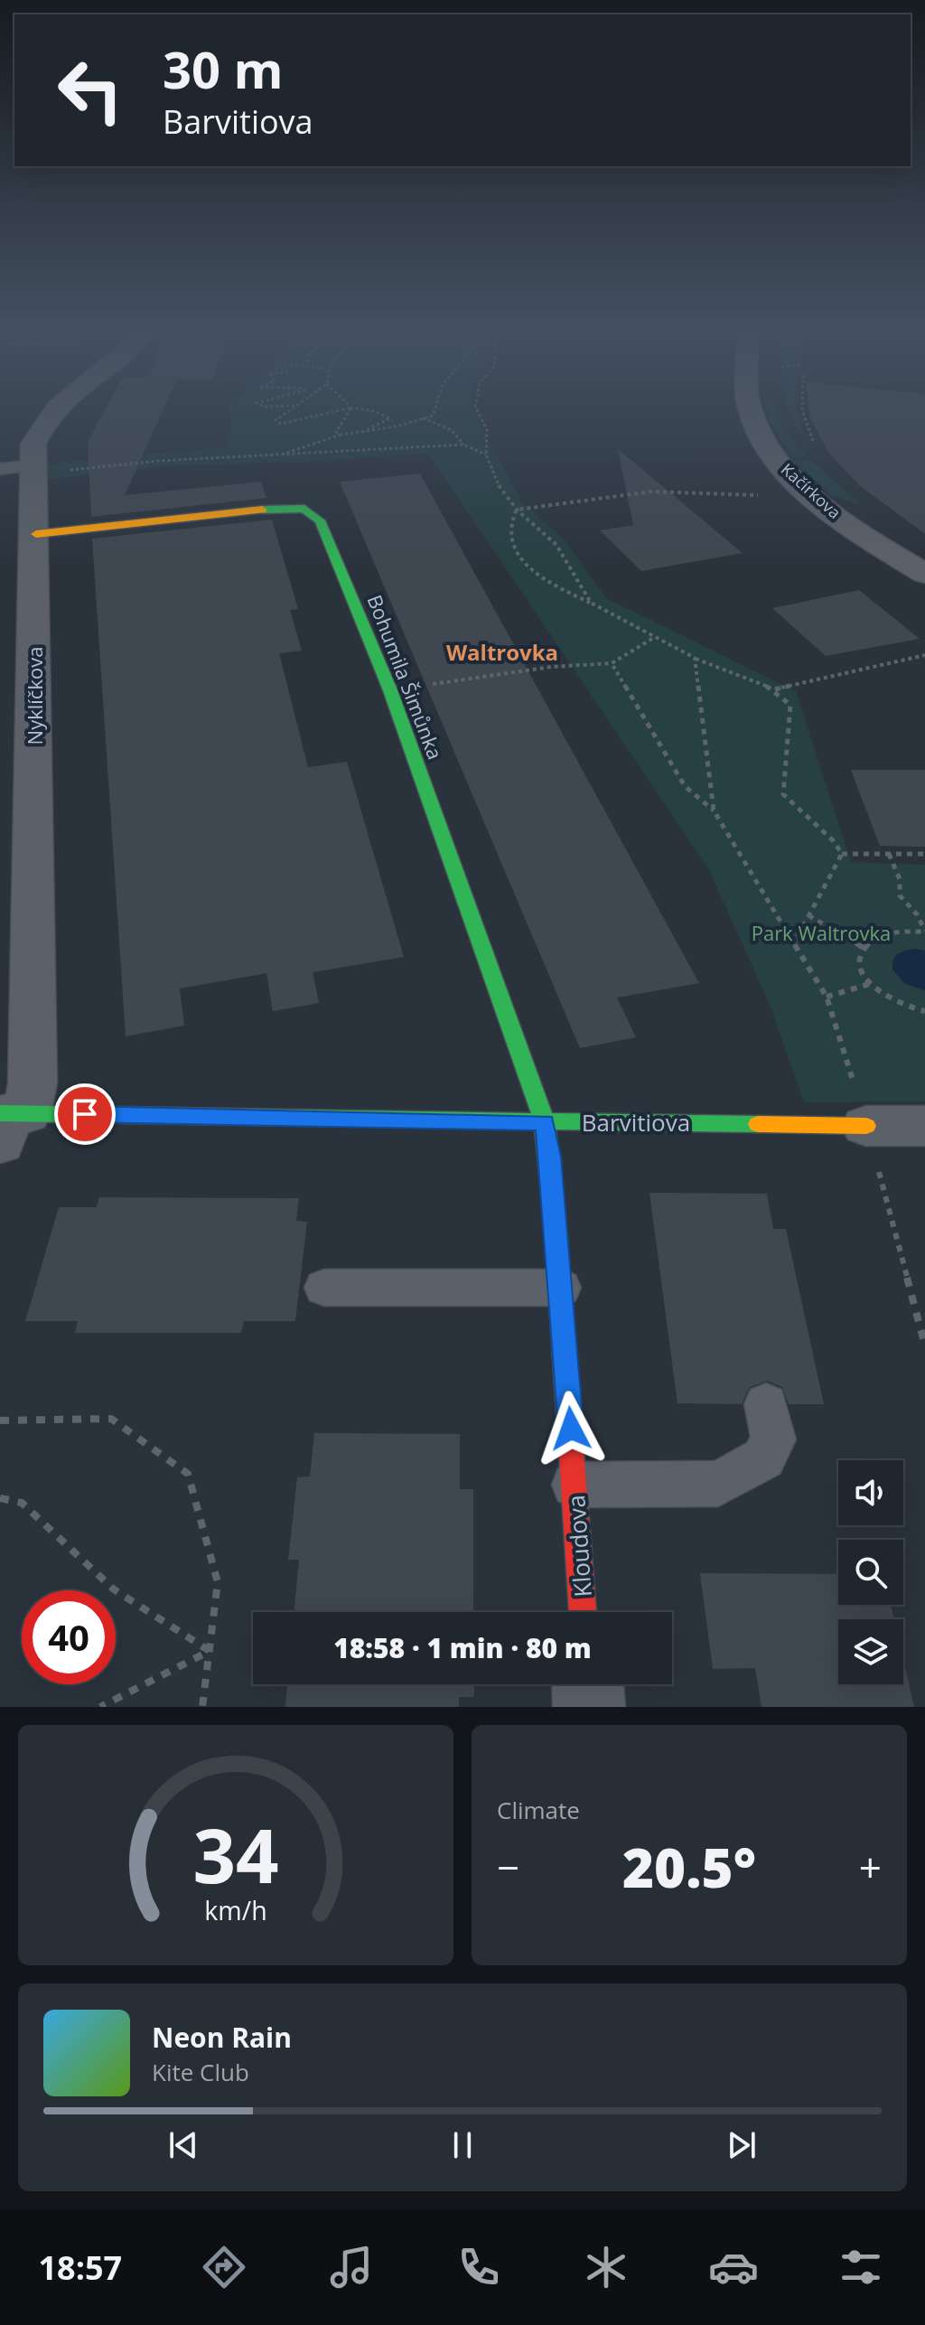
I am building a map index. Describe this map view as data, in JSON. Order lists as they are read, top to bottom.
{
  "streets": {
    "street": [
      "Kačírkova",
      "Bohumila Šimůnka",
      "Nyklíčkova",
      "Barvitiova",
      "Kloudova"
    ]
  },
  "crossings": [
    ["Bohumila Šimůnka", "Nyklíčkova"],
    ["Bohumila Šimůnka", "Barvitiova"],
    ["Bohumila Šimůnka", "Kloudova"],
    ["Nyklíčkova", "Barvitiova"],
    ["Barvitiova", "Kloudova"]
  ],
  "districts": ["Waltrovka"],
  "parks": ["Park Waltrovka"],
  "page": {
    "turn": ["30 m", "Barvitiova"],
    "limit": "40",
    "trip": "18:58 · 1 min · 80 m",
    "tile": "Climate",
    "heat": ["−", "20.5°", "+"],
    "song": ["Neon Rain", "Kite Club"],
    "tabs": "18:57",
    "gauge": ["34", "km/h"]
  }
}
